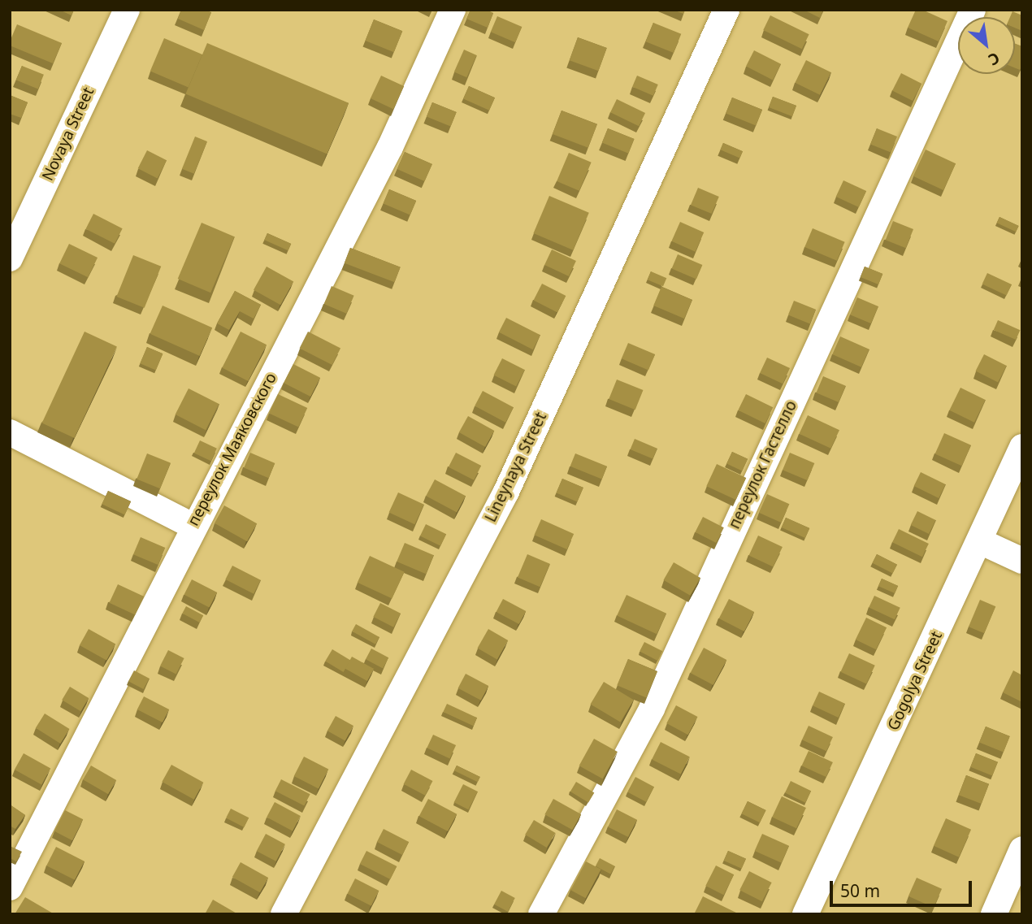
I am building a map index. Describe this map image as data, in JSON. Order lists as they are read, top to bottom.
{
  "streets": {
    "street": [
      "Novaya Street",
      "переулок Маяковского",
      "переулок Гастелло",
      "Lineynaya Street",
      "Gogolya Street"
    ]
  },
  "scale_bar": "50 m",
  "north": "bottom right"
}
